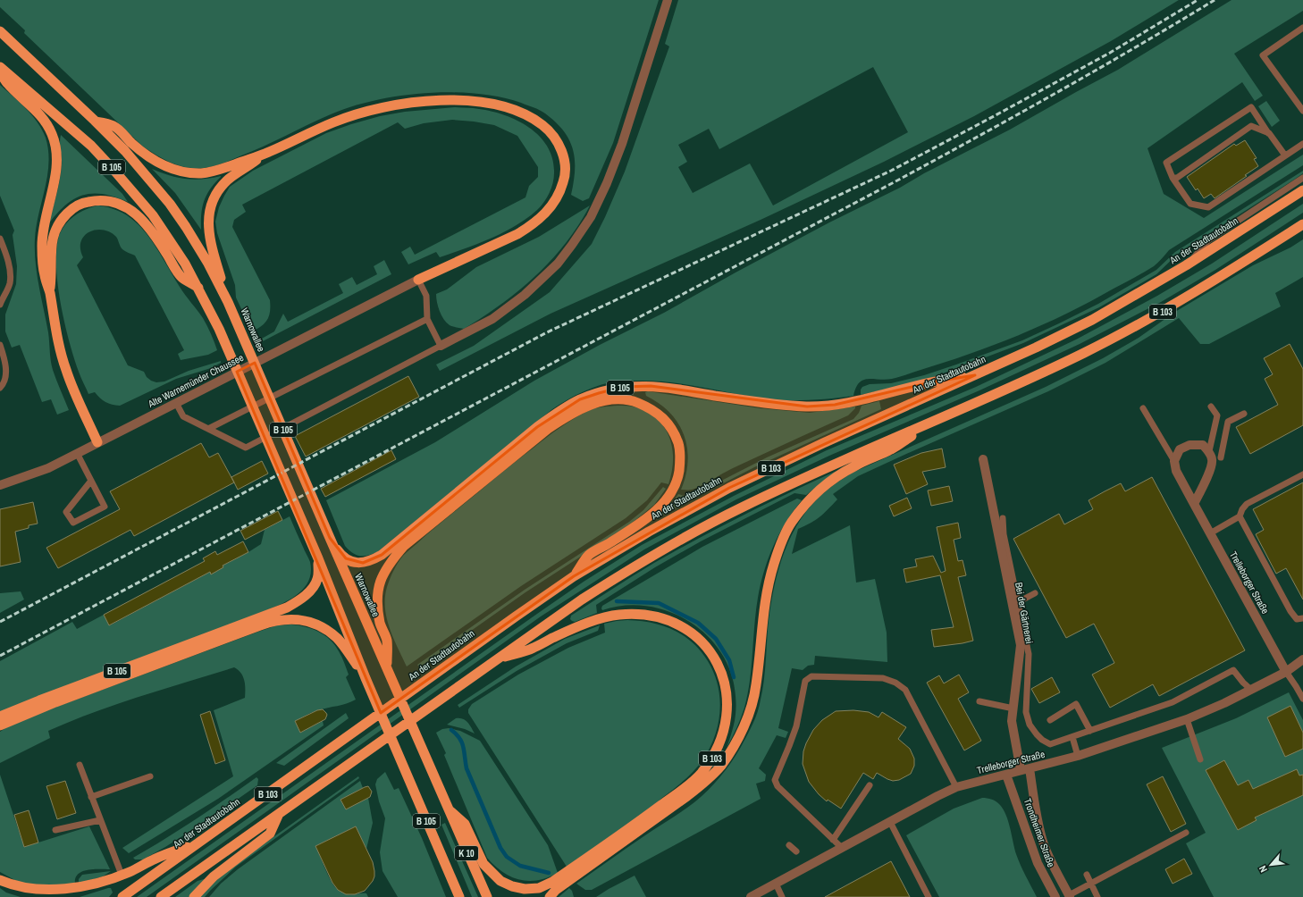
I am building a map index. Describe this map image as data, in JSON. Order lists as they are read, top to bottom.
{
  "streets": {
    "highway": [
      "B 105",
      "An der Stadtautobahn",
      "B 103",
      "Warnowallee",
      "K 10"
    ],
    "street": [
      "Alte Warnemünder Chaussee",
      "Trelleborger Straße",
      "Bei der Gärtnerei",
      "Trondheimer Straße"
    ]
  },
  "crossings": [
    ["B 105", "An der Stadtautobahn"],
    ["B 105", "Warnowallee"],
    ["B 103", "Warnowallee"],
    ["Trelleborger Straße", "Bei der Gärtnerei"],
    ["Trelleborger Straße", "Trondheimer Straße"],
    ["Bei der Gärtnerei", "Trondheimer Straße"]
  ],
  "north": "bottom left"
}
